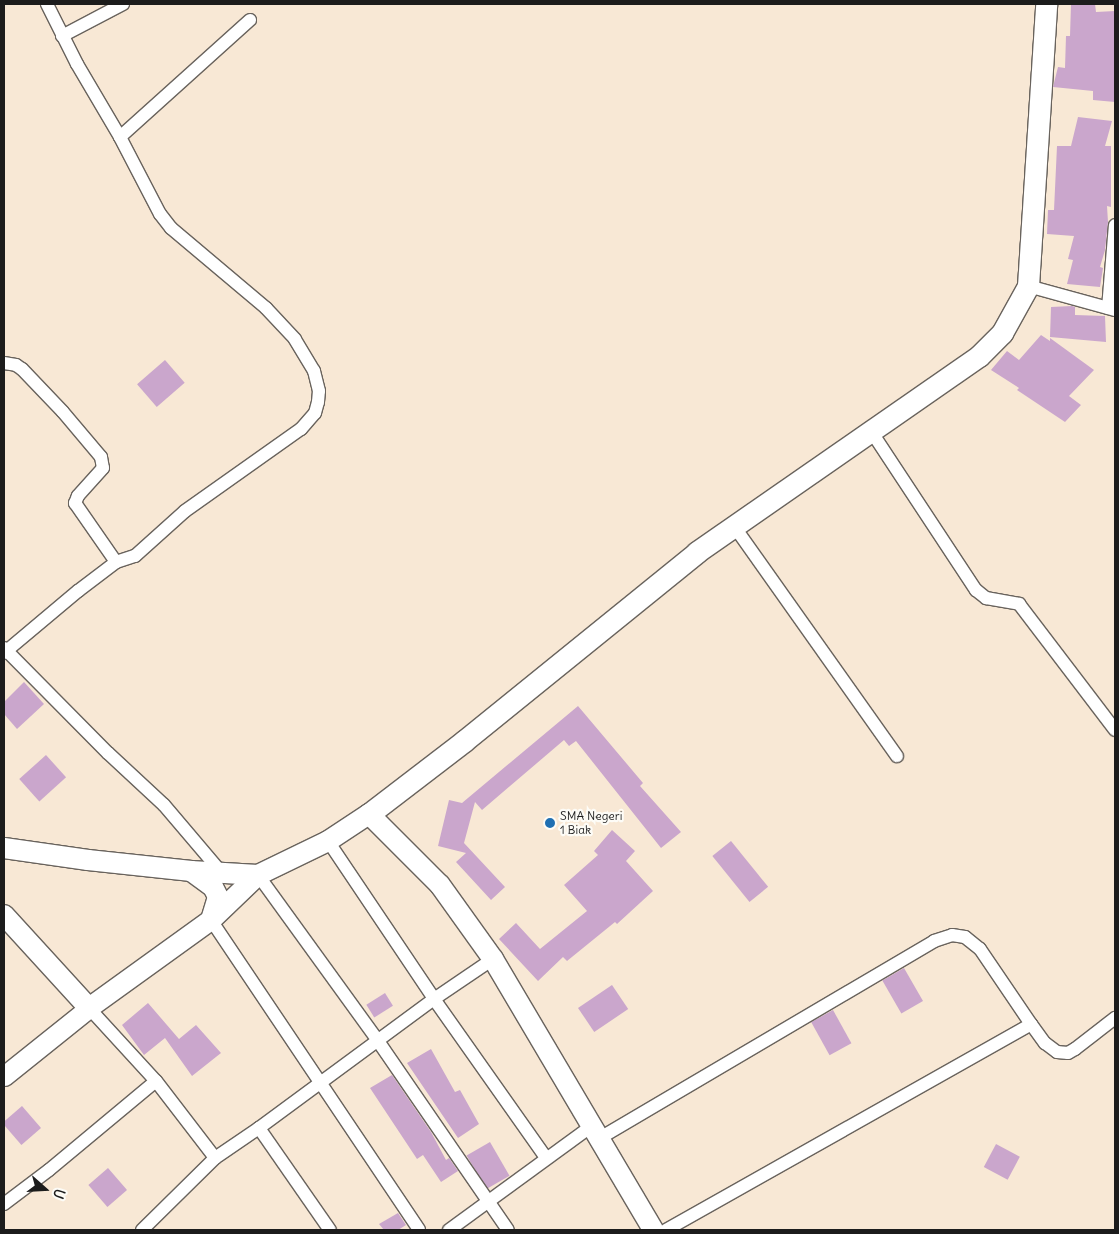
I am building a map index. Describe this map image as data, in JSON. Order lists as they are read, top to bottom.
{
  "places": ["SMA Negeri 1 Biak"],
  "north": "right"
}
